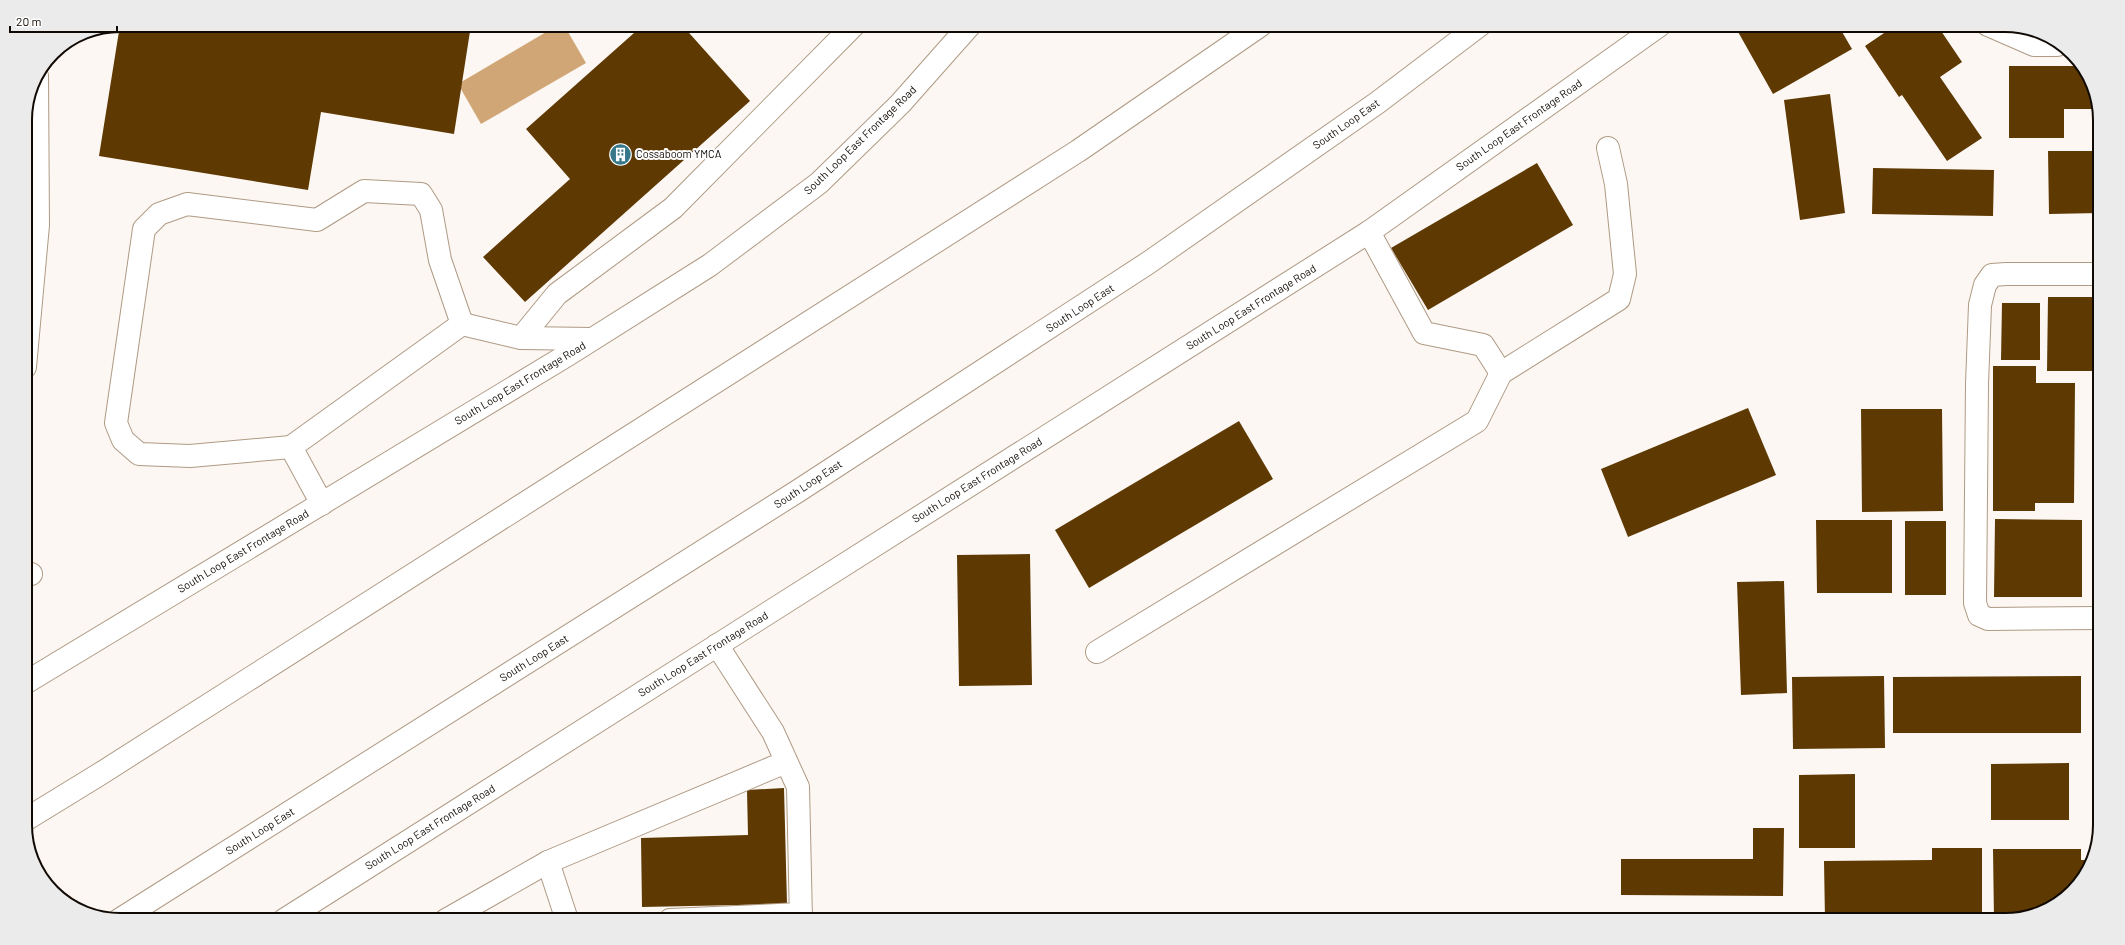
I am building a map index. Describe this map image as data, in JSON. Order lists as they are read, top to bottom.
{
  "streets": {
    "main road": ["South Loop East", "South Loop East Frontage Road"]
  },
  "places": {
    "building": ["Cossaboom YMCA"]
  },
  "scale_bar": "20 m"
}
